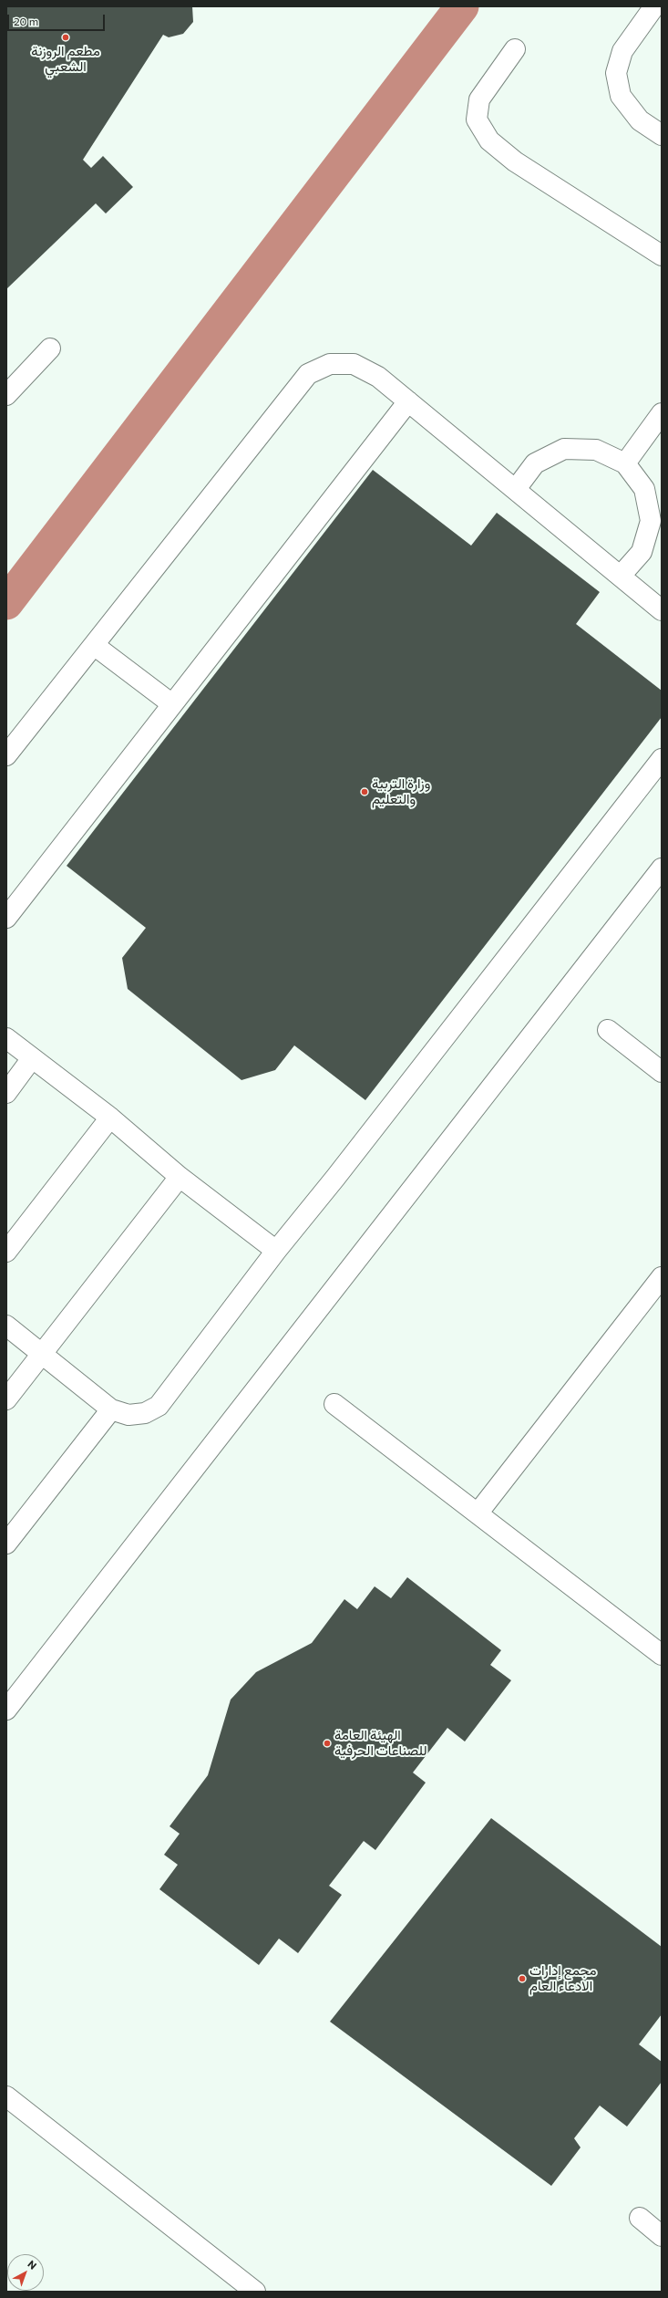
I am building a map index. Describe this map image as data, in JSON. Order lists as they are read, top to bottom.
{
  "places": [
    "مطعم الروزنة الشعبي",
    "وزارة التربية والتعليم",
    "الهيئة العامة للصناعات الحرفية",
    "مجمع إدارات الادعاء العام"
  ],
  "scale_bar": "20 m",
  "north": "top right"
}
